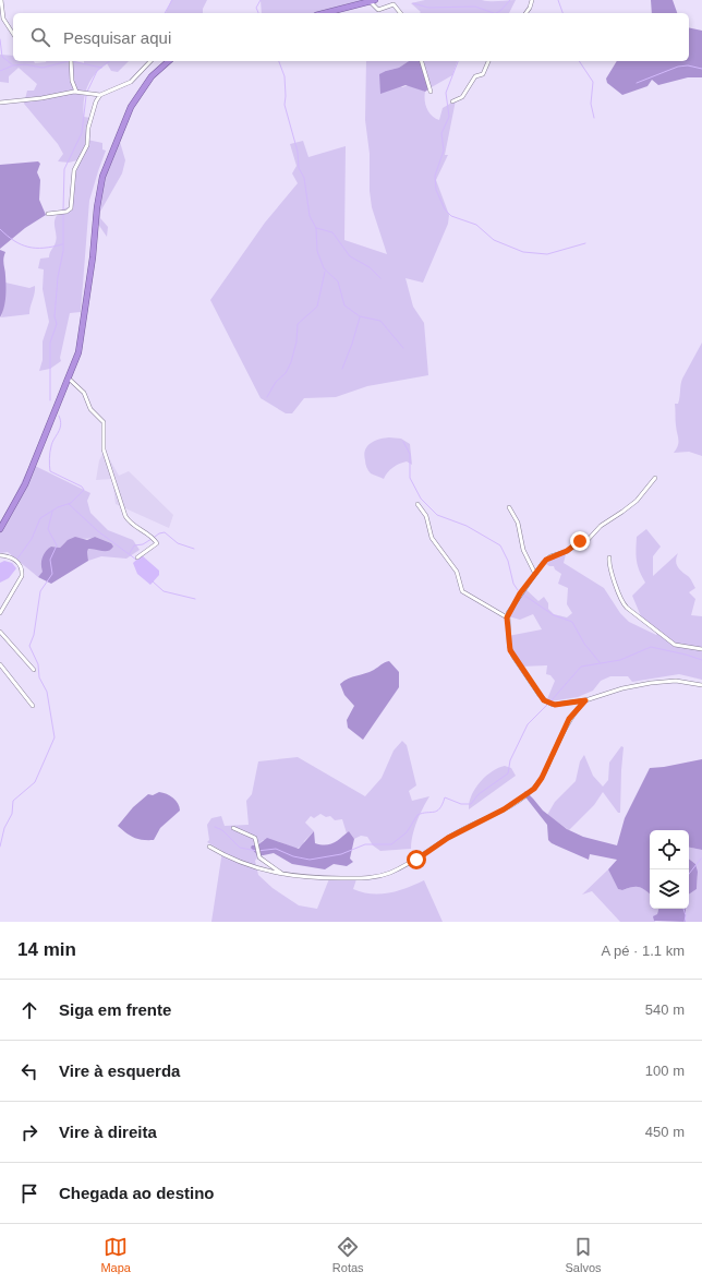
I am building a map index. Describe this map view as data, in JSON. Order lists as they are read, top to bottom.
{
  "page": {
    "search": "Pesquisar aqui",
    "heading": ["14 min", "A pé · 1.1 km"],
    "list": [
      ["Siga em frente", "540 m"],
      ["Vire à esquerda", "100 m"],
      ["Vire à direita", "450 m"],
      "Chegada ao destino"
    ],
    "nav": ["Mapa", "Rotas", "Salvos"]
  }
}
